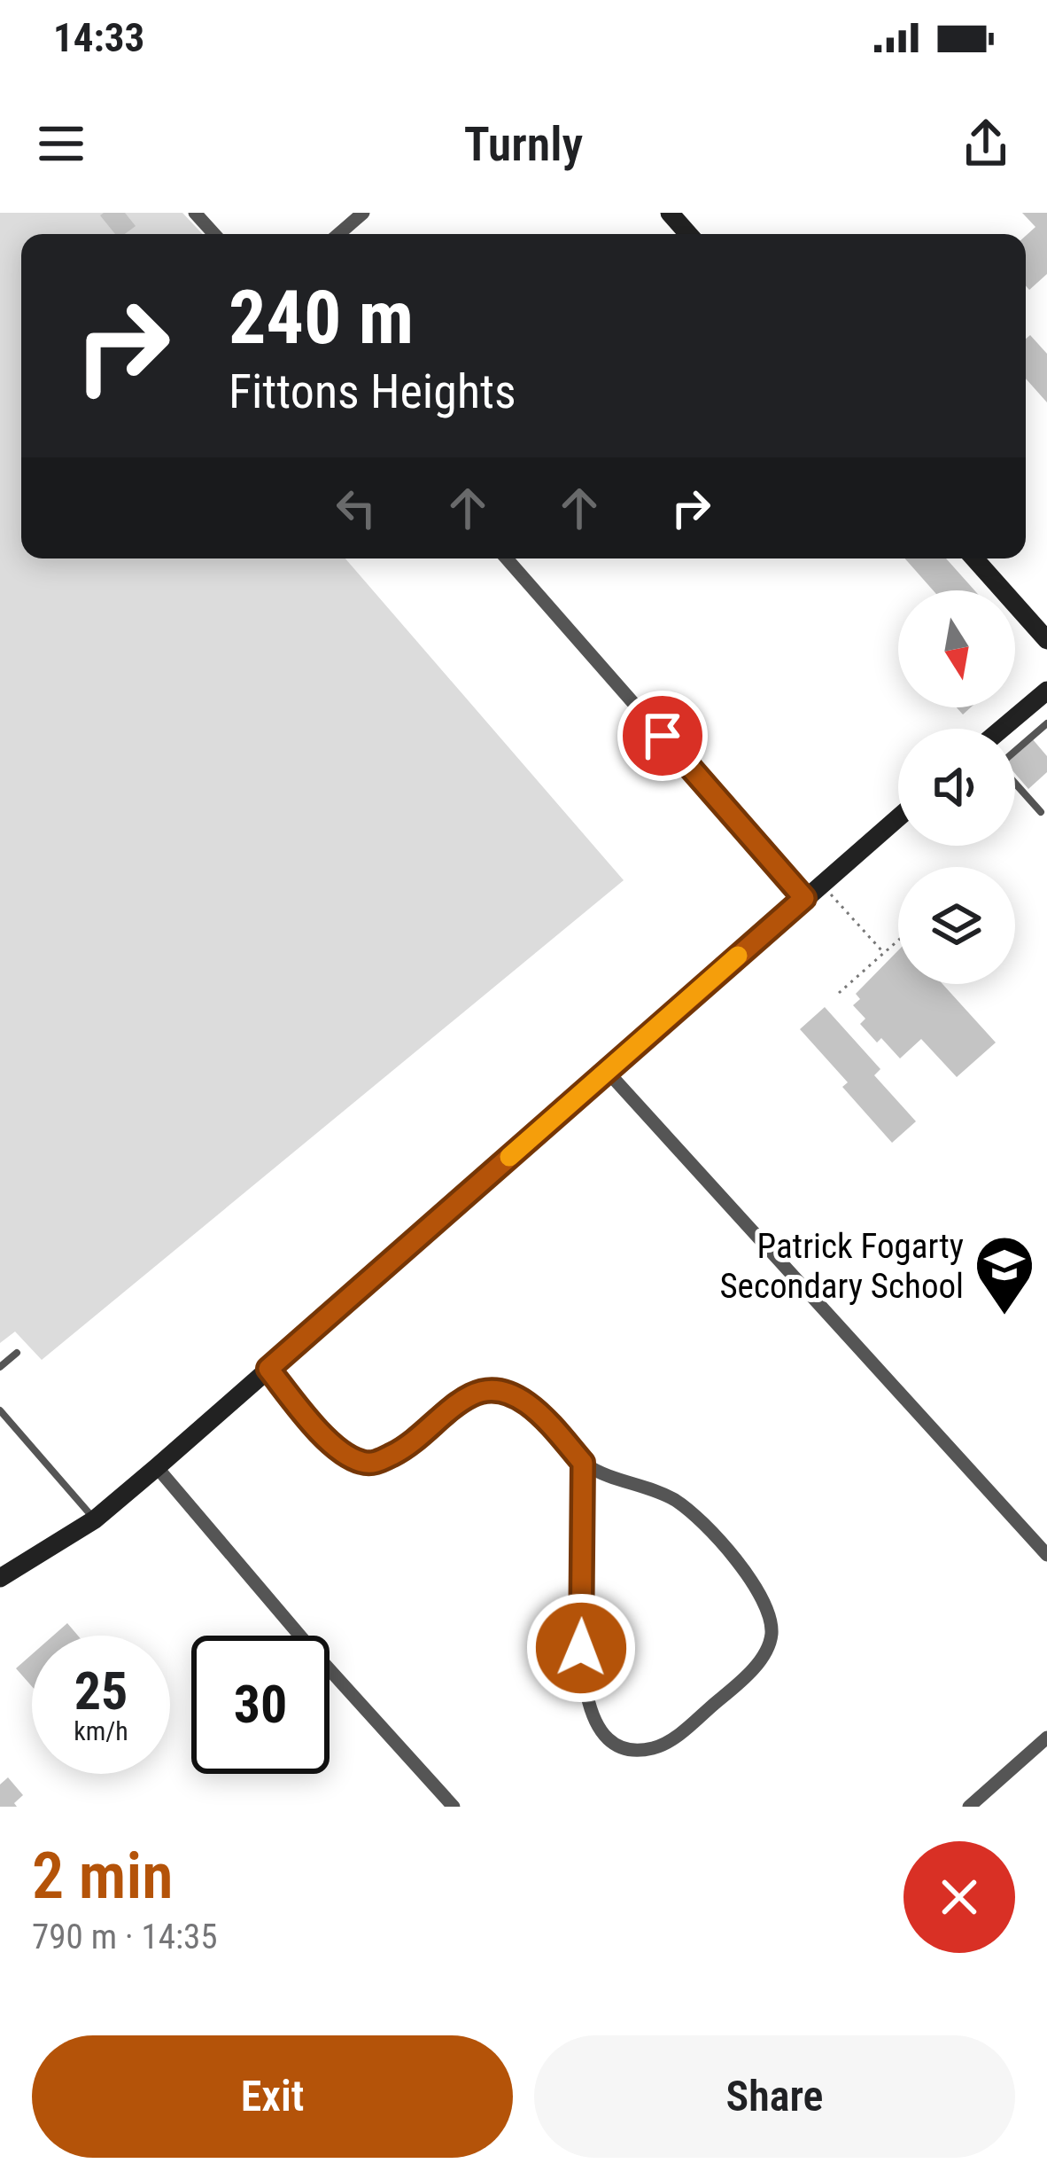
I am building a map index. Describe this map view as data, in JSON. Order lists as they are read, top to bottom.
{
  "places": {
    "school or university": ["Patrick Fogarty Secondary School"]
  },
  "north": "bottom",
  "page": {
    "status": "14:33",
    "header": "Turnly",
    "turn": ["240 m", "Fittons Heights"],
    "speed": "25 km/h",
    "limit": "30",
    "heading": ["2 min", "790 m · 14:35"],
    "buttons": ["Exit", "Share"]
  }
}
